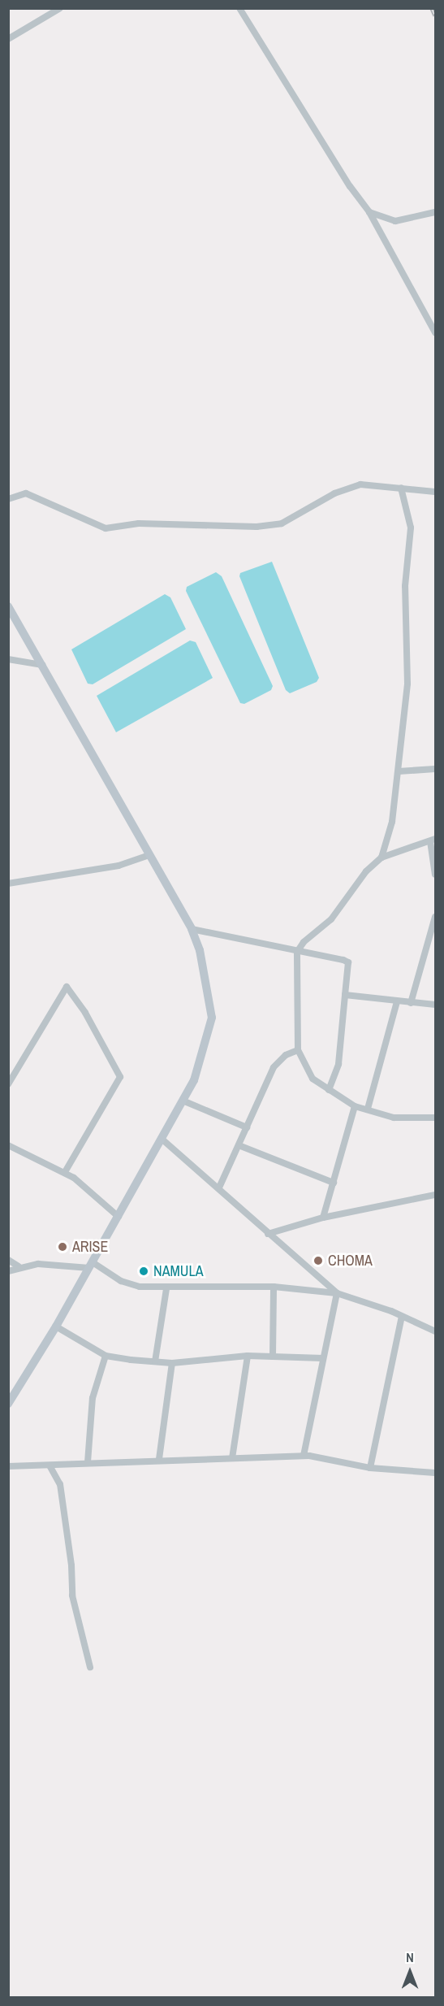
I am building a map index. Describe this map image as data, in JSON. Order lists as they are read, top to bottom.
{
  "places": ["ARISE", "CHOMA", "NAMULA"],
  "north": "top"
}
